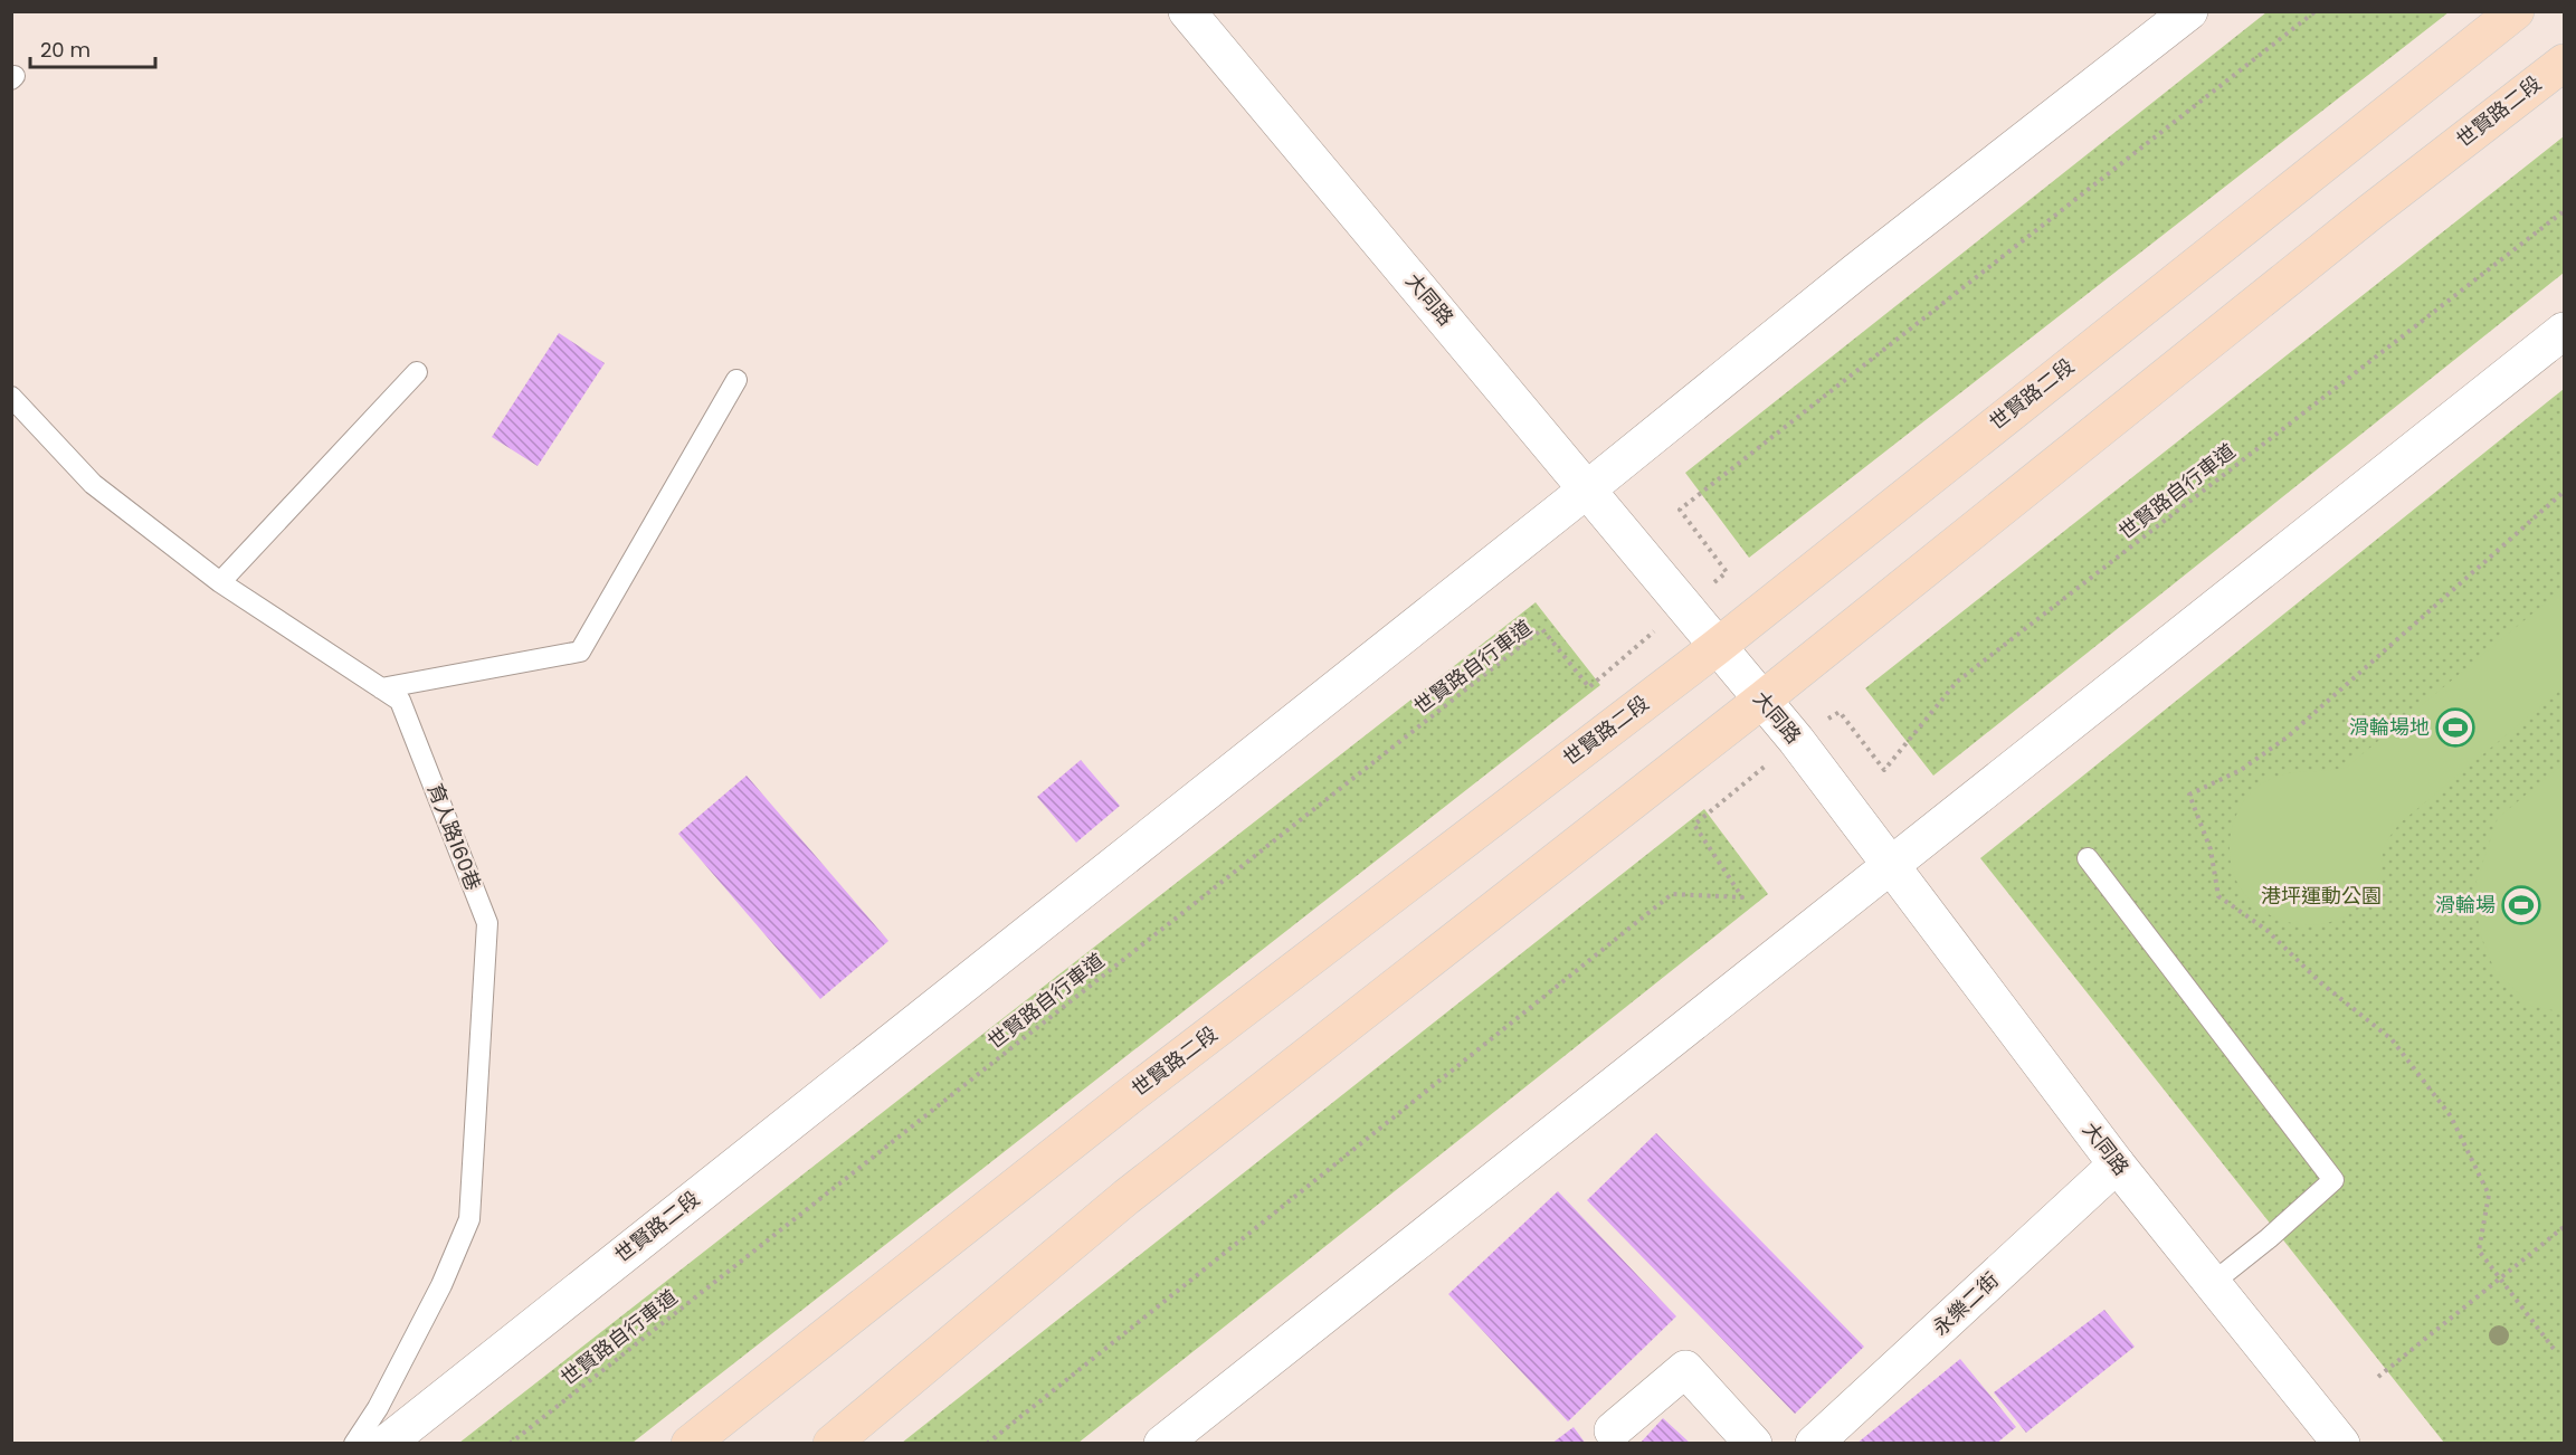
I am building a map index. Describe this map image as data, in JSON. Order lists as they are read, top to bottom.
{
  "streets": {
    "main road": ["世賢路二段"],
    "street": ["大同路", "永樂二街"],
    "lane": ["育人路160巷"],
    "path": ["世賢路自行車道"]
  },
  "crossings": [
    ["世賢路二段", "大同路"],
    ["大同路", "永樂二街"]
  ],
  "parks": ["港坪運動公園"],
  "places": {
    "sports": ["滑輪場地", "滑輪場"]
  },
  "scale_bar": "20 m"
}
